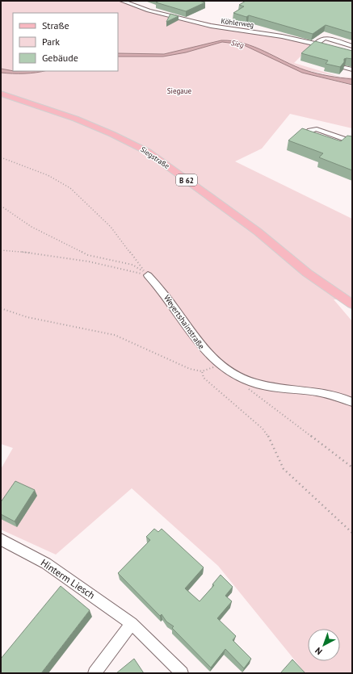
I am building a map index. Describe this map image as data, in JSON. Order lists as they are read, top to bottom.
{
  "streets": {
    "main road": ["Siegstraße", "B 62"],
    "street": ["Köhlerweg", "Weyertshainstraße", "Hinterm Liesch"]
  },
  "water": ["Sieg"],
  "parks": ["Siegaue"],
  "legend": ["Straße", "Park", "Gebäude"],
  "north": "bottom left"
}
